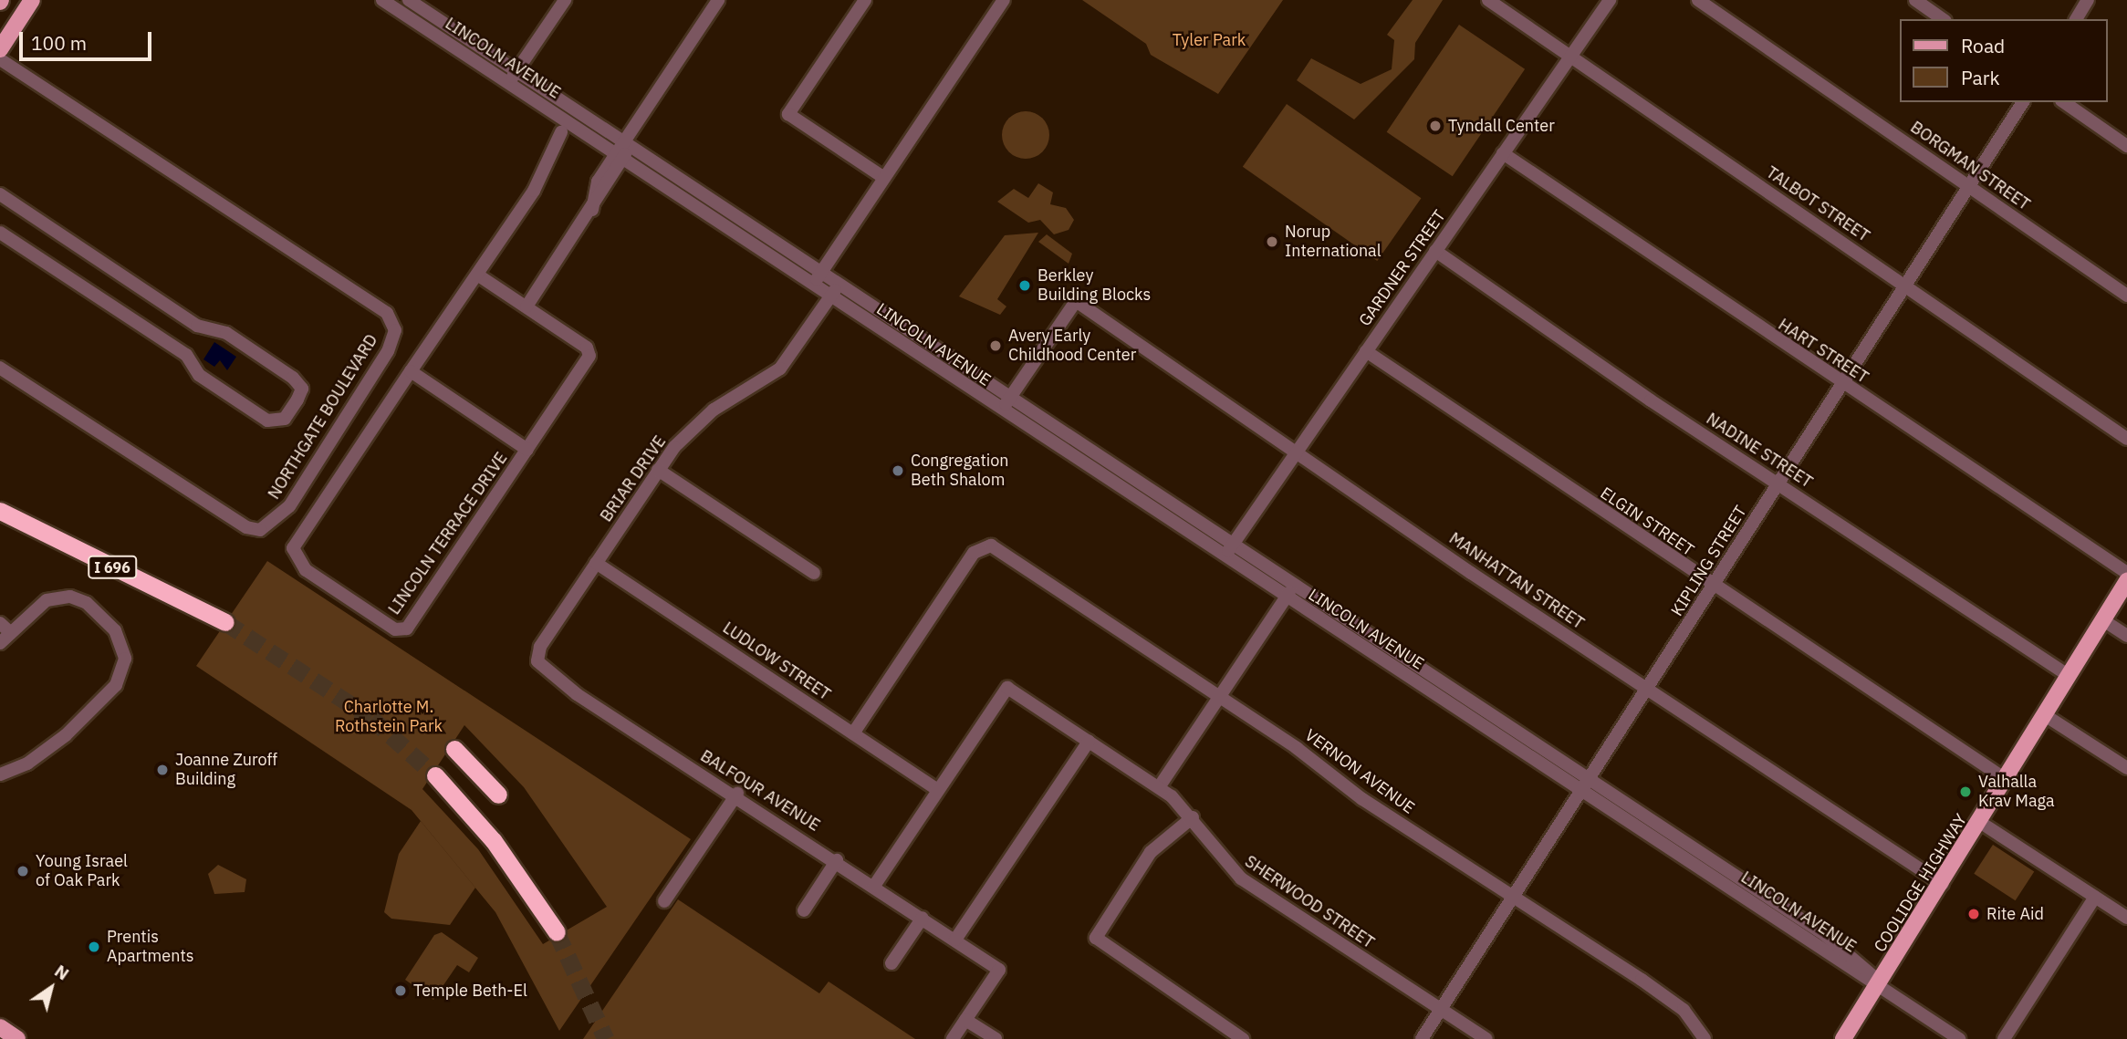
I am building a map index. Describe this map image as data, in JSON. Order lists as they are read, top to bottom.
{
  "streets": {
    "highway": ["I 696"],
    "main road": ["COOLIDGE HIGHWAY"],
    "street": [
      "LINCOLN AVENUE",
      "BORGMAN STREET",
      "TALBOT STREET",
      "GARDNER STREET",
      "HART STREET",
      "NORTHGATE BOULEVARD",
      "NADINE STREET",
      "BRIAR DRIVE",
      "ELGIN STREET",
      "LINCOLN TERRACE DRIVE",
      "KIPLING STREET",
      "MANHATTAN STREET",
      "LUDLOW STREET",
      "VERNON AVENUE",
      "BALFOUR AVENUE",
      "SHERWOOD STREET"
    ]
  },
  "crossings": [
    ["LINCOLN AVENUE", "GARDNER STREET"],
    ["LINCOLN AVENUE", "BRIAR DRIVE"],
    ["LINCOLN AVENUE", "KIPLING STREET"],
    ["LINCOLN AVENUE", "MANHATTAN STREET"],
    ["LINCOLN AVENUE", "COOLIDGE HIGHWAY"],
    ["BORGMAN STREET", "KIPLING STREET"],
    ["TALBOT STREET", "GARDNER STREET"],
    ["TALBOT STREET", "KIPLING STREET"],
    ["GARDNER STREET", "HART STREET"],
    ["GARDNER STREET", "NADINE STREET"],
    ["GARDNER STREET", "ELGIN STREET"],
    ["GARDNER STREET", "MANHATTAN STREET"],
    ["HART STREET", "KIPLING STREET"],
    ["NADINE STREET", "KIPLING STREET"],
    ["NADINE STREET", "COOLIDGE HIGHWAY"],
    ["BRIAR DRIVE", "LUDLOW STREET"],
    ["BRIAR DRIVE", "BALFOUR AVENUE"],
    ["ELGIN STREET", "KIPLING STREET"],
    ["ELGIN STREET", "COOLIDGE HIGHWAY"],
    ["KIPLING STREET", "MANHATTAN STREET"],
    ["KIPLING STREET", "VERNON AVENUE"],
    ["KIPLING STREET", "SHERWOOD STREET"],
    ["MANHATTAN STREET", "COOLIDGE HIGHWAY"],
    ["LUDLOW STREET", "VERNON AVENUE"],
    ["LUDLOW STREET", "SHERWOOD STREET"]
  ],
  "parks": ["Tyler Park", "Charlotte M. Rothstein Park"],
  "places": [
    "Tyndall Center",
    "Norup International",
    "Berkley Building Blocks",
    "Avery Early Childhood Center",
    "Congregation Beth Shalom",
    "Joanne Zuroff Building",
    "Valhalla Krav Maga",
    "Young Israel of Oak Park",
    "Rite Aid",
    "Prentis Apartments",
    "Temple Beth-El"
  ],
  "legend": ["Road", "Park"],
  "scale_bar": "100 m",
  "north": "top right"
}
